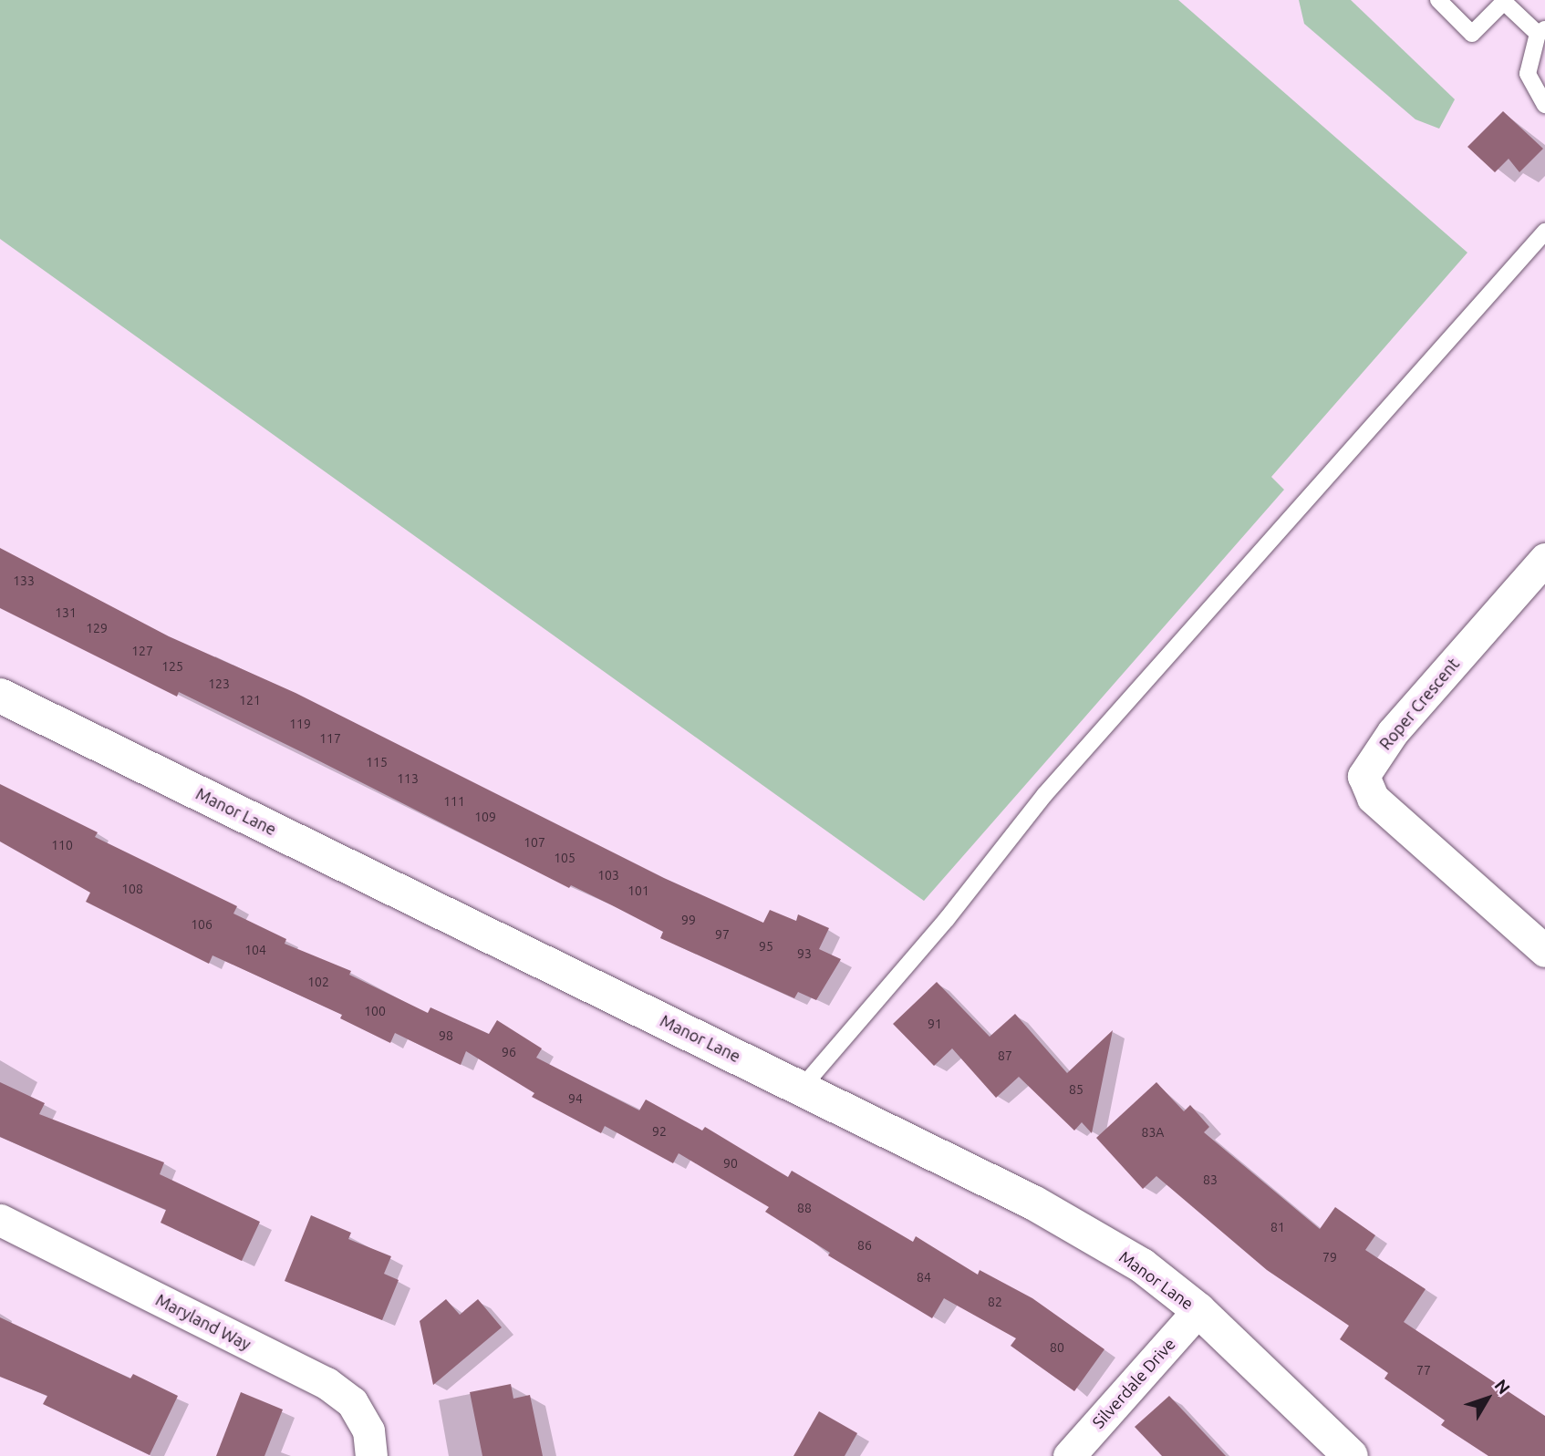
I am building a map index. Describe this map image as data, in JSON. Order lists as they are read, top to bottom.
{
  "streets": {
    "street": [
      "Roper Crescent",
      "Manor Lane",
      "Maryland Way",
      "Silverdale Drive"
    ]
  },
  "crossings": [
    ["Manor Lane", "Silverdale Drive"]
  ],
  "house_numbers": [
    "133",
    "131",
    "129",
    "127",
    "125",
    "123",
    "121",
    "119",
    "117",
    "115",
    "113",
    "111",
    "109",
    "107",
    "110",
    "105",
    "103",
    "108",
    "101",
    "99",
    "106",
    "97",
    "95",
    "104",
    "93",
    "102",
    "100",
    "91",
    "98",
    "96",
    "87",
    "85",
    "94",
    "92",
    "83A",
    "90",
    "83",
    "88",
    "81",
    "86",
    "79",
    "84",
    "82",
    "80",
    "77"
  ],
  "north": "top right"
}
